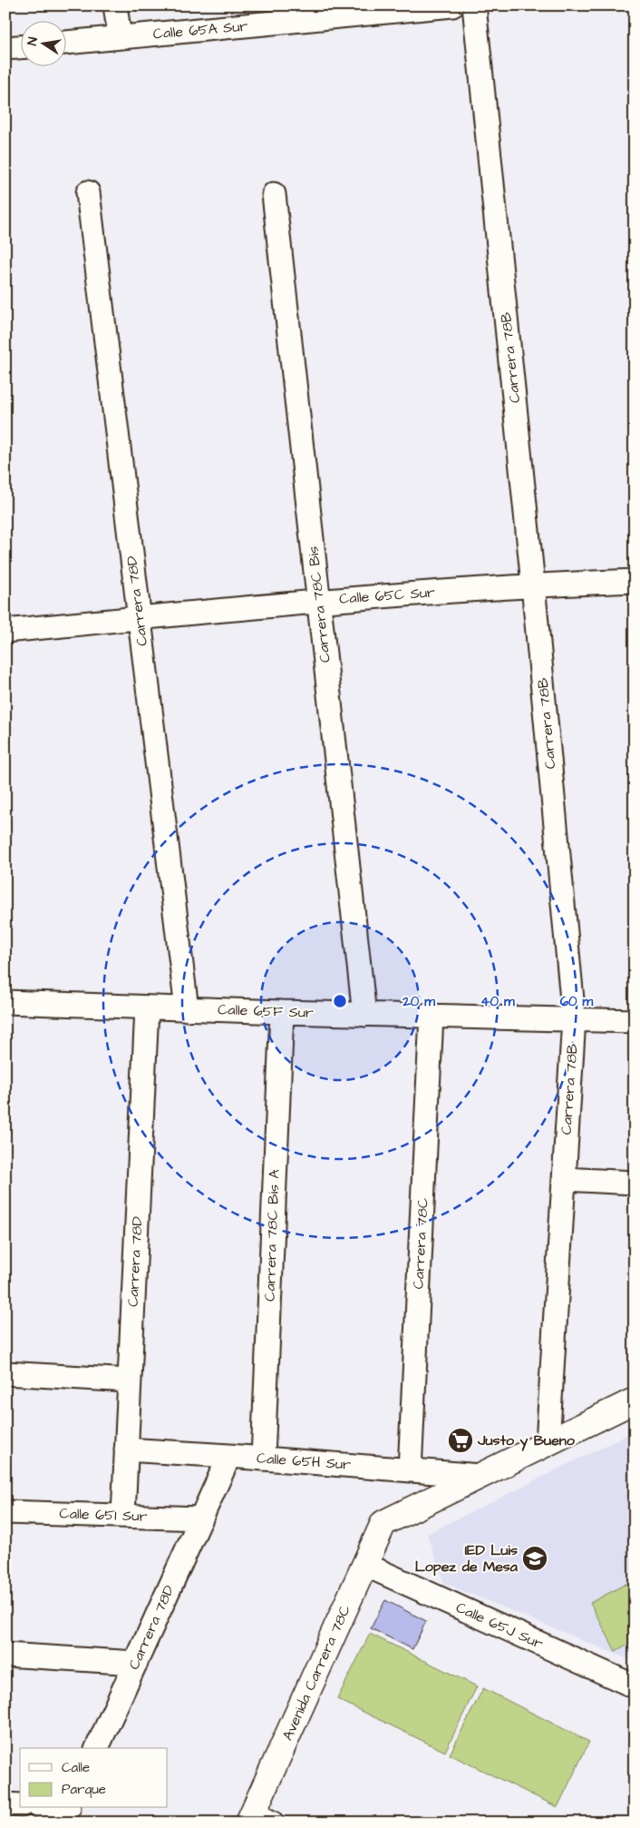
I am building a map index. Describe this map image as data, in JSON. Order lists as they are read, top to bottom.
{
  "streets": {
    "main road": ["Avenida Carrera 78C"],
    "street": [
      "Calle 65A Sur",
      "Carrera 78B",
      "Calle 65C Sur",
      "Carrera 78D",
      "Carrera 78C Bis",
      "Calle 65F Sur",
      "Carrera 78C Bis A",
      "Carrera 78C",
      "Calle 65H Sur",
      "Calle 65I Sur",
      "Calle 65J Sur"
    ]
  },
  "crossings": [
    ["Carrera 78B", "Calle 65C Sur"],
    ["Carrera 78B", "Calle 65F Sur"],
    ["Calle 65C Sur", "Carrera 78D"],
    ["Calle 65C Sur", "Carrera 78C Bis"],
    ["Carrera 78D", "Calle 65F Sur"],
    ["Carrera 78D", "Calle 65H Sur"],
    ["Carrera 78D", "Calle 65I Sur"],
    ["Carrera 78C Bis", "Calle 65F Sur"],
    ["Calle 65F Sur", "Carrera 78C Bis A"],
    ["Calle 65F Sur", "Carrera 78C"],
    ["Carrera 78C Bis A", "Calle 65H Sur"],
    ["Carrera 78C", "Calle 65H Sur"],
    ["Calle 65H Sur", "Avenida Carrera 78C"],
    ["Calle 65J Sur", "Avenida Carrera 78C"]
  ],
  "places": {
    "supermarket": ["Justo y Bueno"],
    "school or university": ["IED Luis Lopez de Mesa"]
  },
  "legend": ["Calle", "Parque"],
  "north": "left",
  "rings": ["20 m", "40 m", "60 m"]
}
